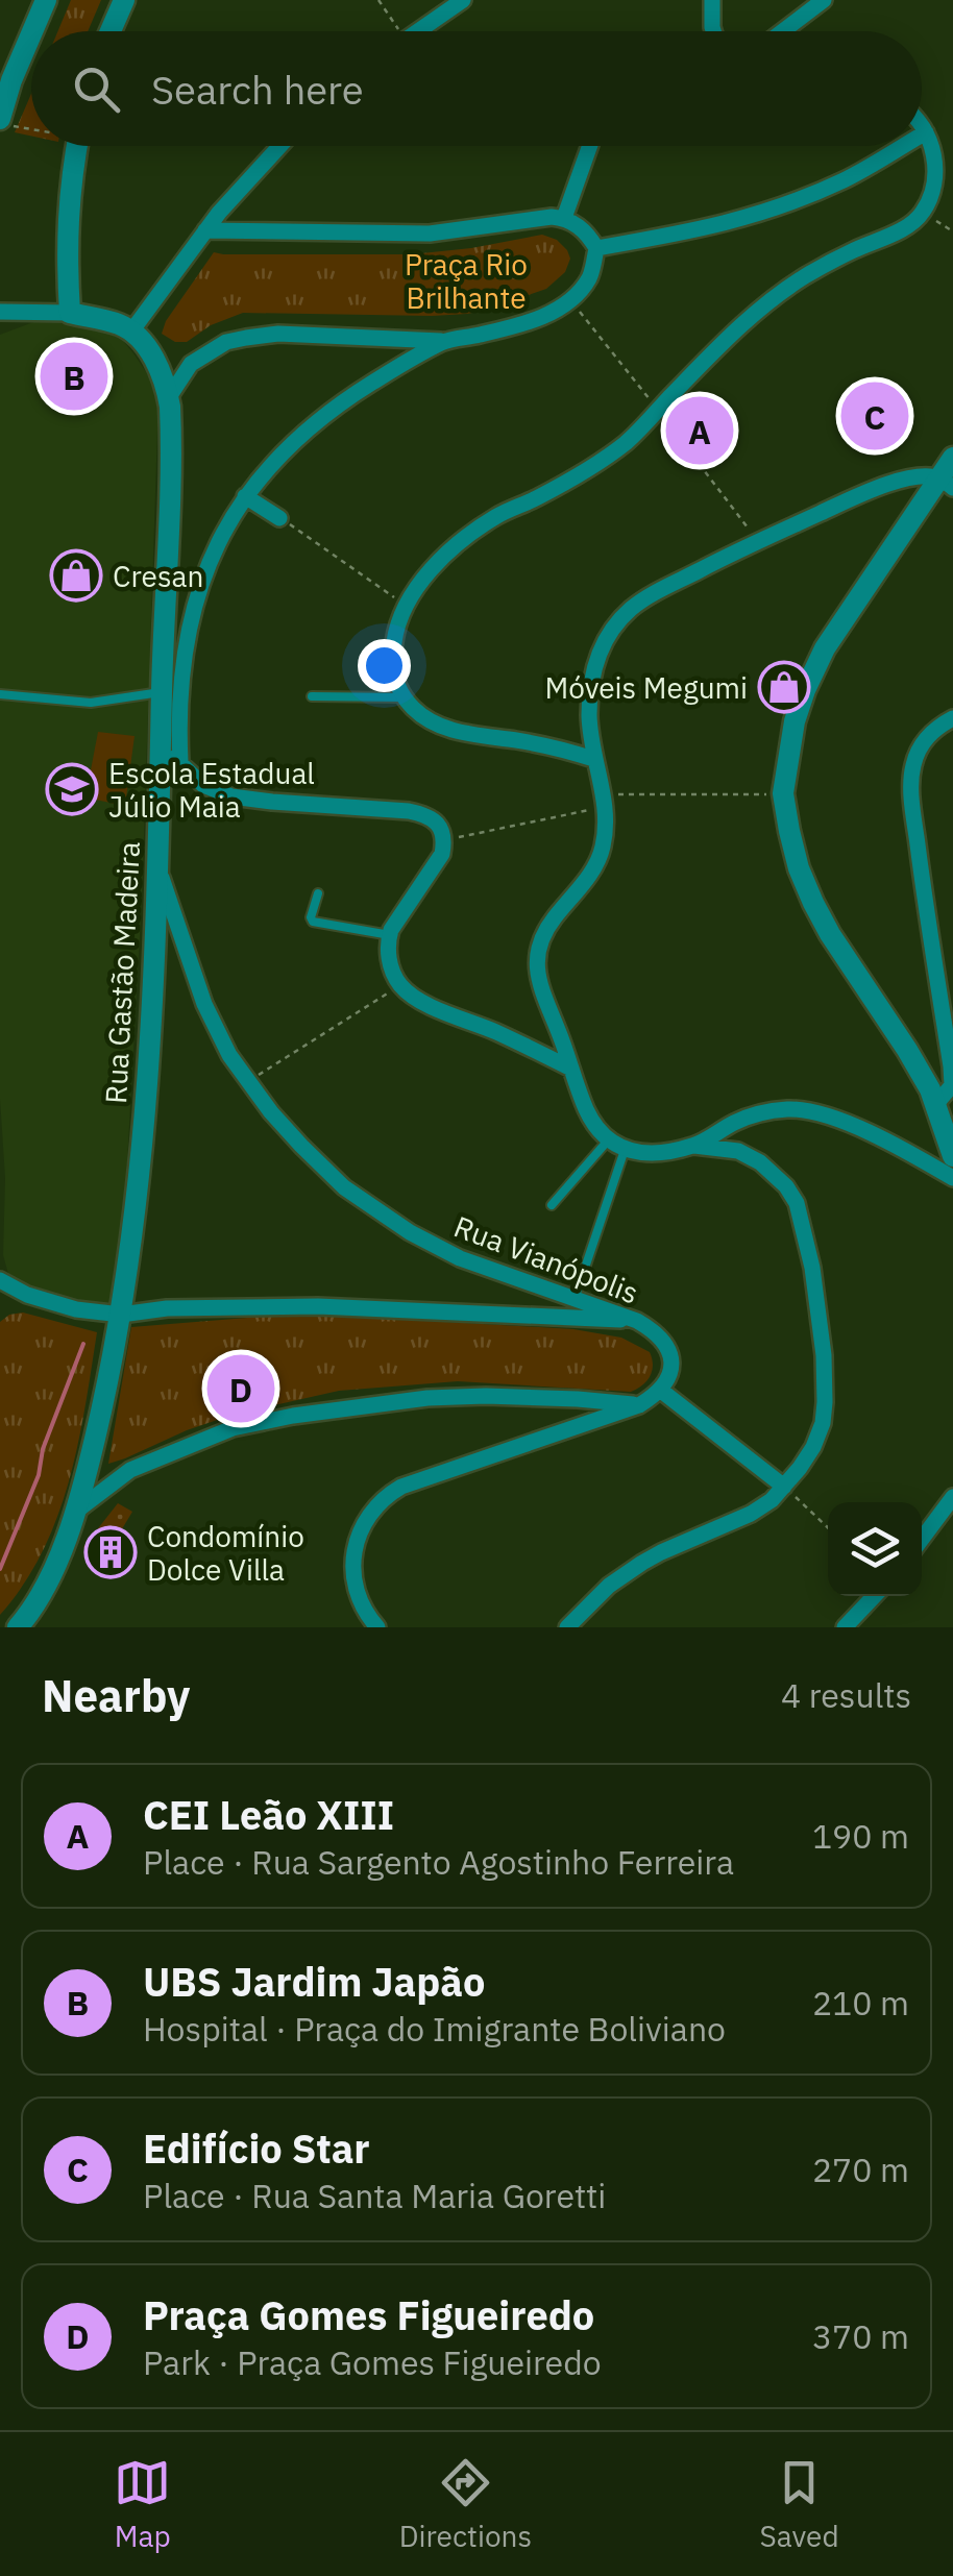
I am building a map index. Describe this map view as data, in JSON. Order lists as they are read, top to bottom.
{
  "streets": {
    "street": ["Rua Gastão Madeira", "Rua Vianópolis"]
  },
  "crossings": [
    ["Rua Gastão Madeira", "Rua Vianópolis"]
  ],
  "parks": ["Praça Rio Brilhante"],
  "places": {
    "shop": ["Cresan", "Móveis Megumi"],
    "school or university": ["Escola Estadual Júlio Maia"],
    "building": ["Condomínio Dolce Villa"]
  },
  "page": {
    "search": "Search here",
    "pins": [
      "B",
      "C",
      "A",
      "D"
    ],
    "heading": ["Nearby", "4 results"],
    "list": [
      {
        "mark": "A",
        "name": "CEI Leão XIII",
        "note": "Place · Rua Sargento Agostinho Ferreira",
        "value": "190 m"
      },
      {
        "mark": "B",
        "name": "UBS Jardim Japão",
        "note": "Hospital · Praça do Imigrante Boliviano",
        "value": "210 m"
      },
      {
        "mark": "C",
        "name": "Edifício Star",
        "note": "Place · Rua Santa Maria Goretti",
        "value": "270 m"
      },
      {
        "mark": "D",
        "name": "Praça Gomes Figueiredo",
        "note": "Park · Praça Gomes Figueiredo",
        "value": "370 m"
      }
    ],
    "nav": ["Map", "Directions", "Saved"]
  }
}
